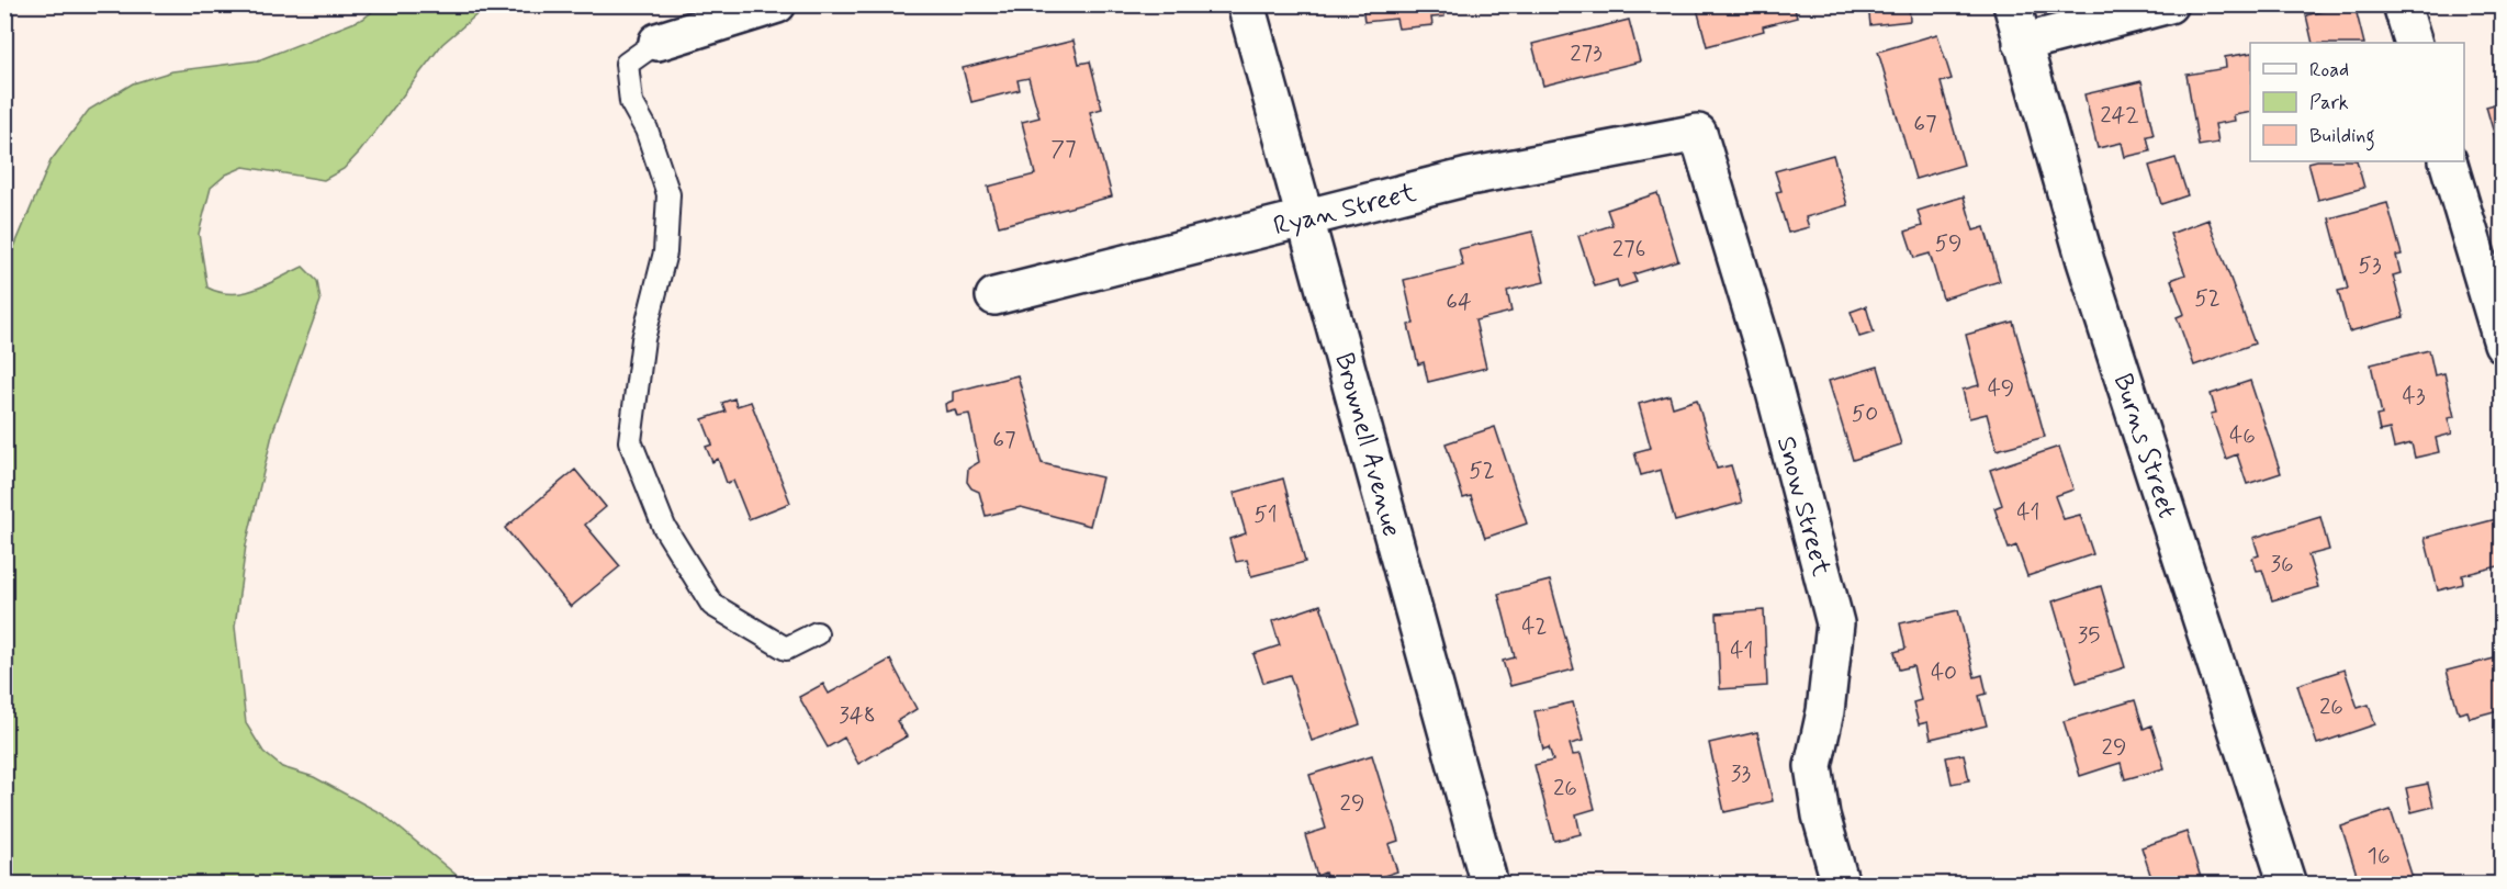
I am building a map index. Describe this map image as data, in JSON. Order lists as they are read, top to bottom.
{
  "streets": {
    "street": [
      "Ryan Street",
      "Brownell Avenue",
      "Burns Street",
      "Snow Street"
    ]
  },
  "crossings": [
    ["Ryan Street", "Brownell Avenue"],
    ["Ryan Street", "Snow Street"]
  ],
  "house_numbers": [
    "273",
    "242",
    "67",
    "77",
    "59",
    "276",
    "53",
    "52",
    "64",
    "49",
    "43",
    "50",
    "46",
    "67",
    "52",
    "41",
    "51",
    "36",
    "42",
    "35",
    "41",
    "40",
    "26",
    "348",
    "29",
    "33",
    "26",
    "29",
    "16"
  ],
  "legend": ["Road", "Park", "Building"]
}
